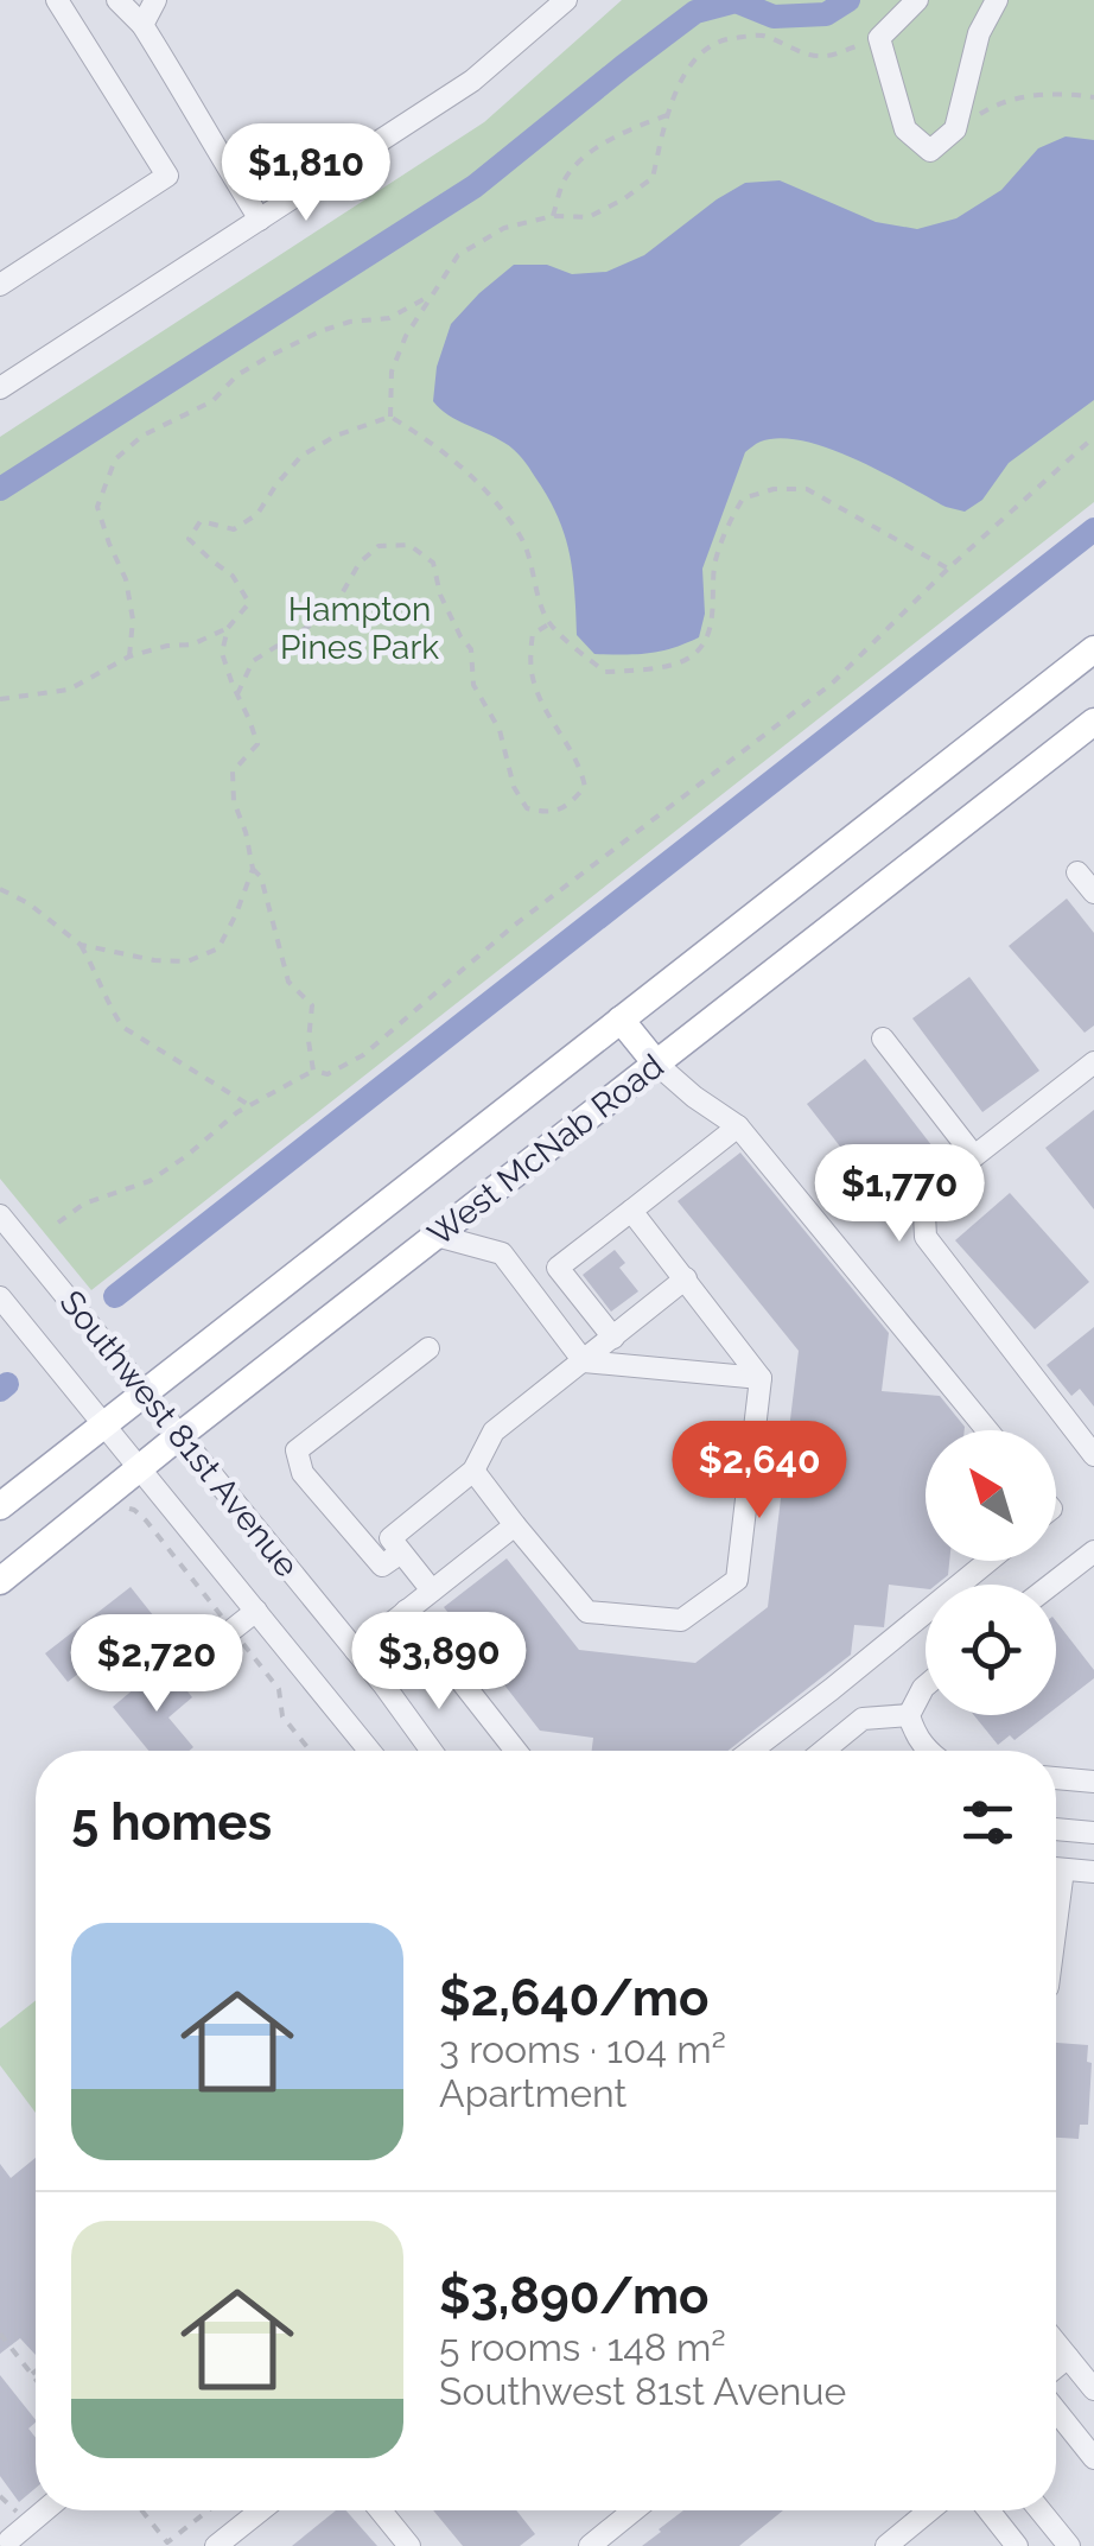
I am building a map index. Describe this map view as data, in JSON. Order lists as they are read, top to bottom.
{
  "streets": {
    "main road": ["West McNab Road"],
    "street": ["Southwest 81st Avenue"]
  },
  "crossings": [
    ["West McNab Road", "Southwest 81st Avenue"]
  ],
  "parks": ["Hampton Pines Park"],
  "north": "top left",
  "page": {
    "price": [
      "$1,810",
      "$1,770",
      "$2,640",
      "$3,890",
      "$2,720"
    ],
    "heading": "5 homes",
    "list": [
      {
        "name": "$2,640/mo",
        "note": "3 rooms · 104 m² · Apartment"
      },
      {
        "name": "$3,890/mo",
        "note": "5 rooms · 148 m² · Southwest 81st Avenue"
      }
    ]
  }
}
